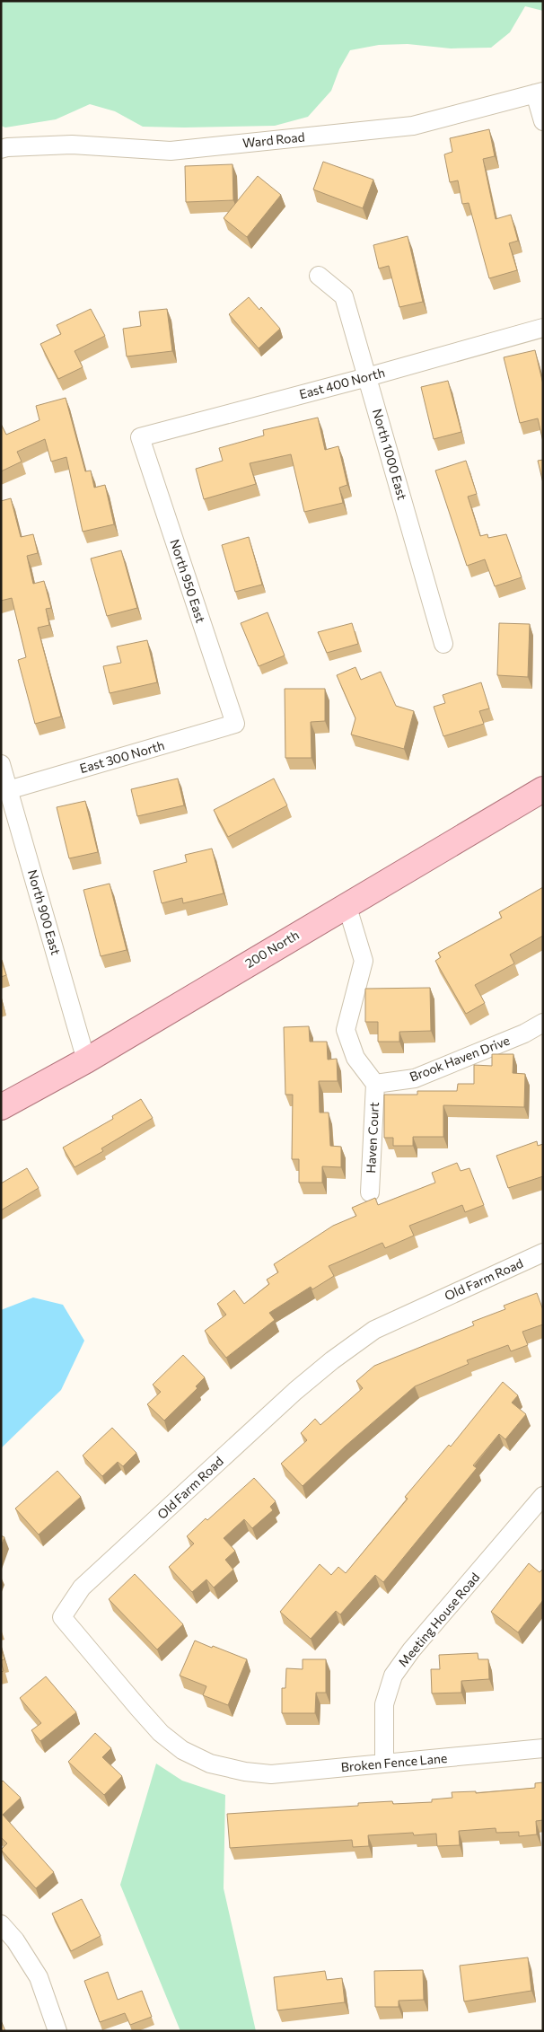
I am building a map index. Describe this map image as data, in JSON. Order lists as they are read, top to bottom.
{
  "streets": {
    "main road": ["200 North"],
    "street": [
      "Ward Road",
      "East 400 North",
      "North 1000 East",
      "North 950 East",
      "East 300 North",
      "North 900 East",
      "Brook Haven Drive",
      "Haven Court",
      "Old Farm Road",
      "Meeting House Road",
      "Broken Fence Lane"
    ]
  },
  "crossings": [
    ["East 400 North", "North 1000 East"],
    ["East 400 North", "North 950 East"],
    ["North 950 East", "East 300 North"],
    ["East 300 North", "North 900 East"],
    ["North 900 East", "200 North"],
    ["Brook Haven Drive", "Haven Court"],
    ["Old Farm Road", "Broken Fence Lane"],
    ["Meeting House Road", "Broken Fence Lane"]
  ]
}
